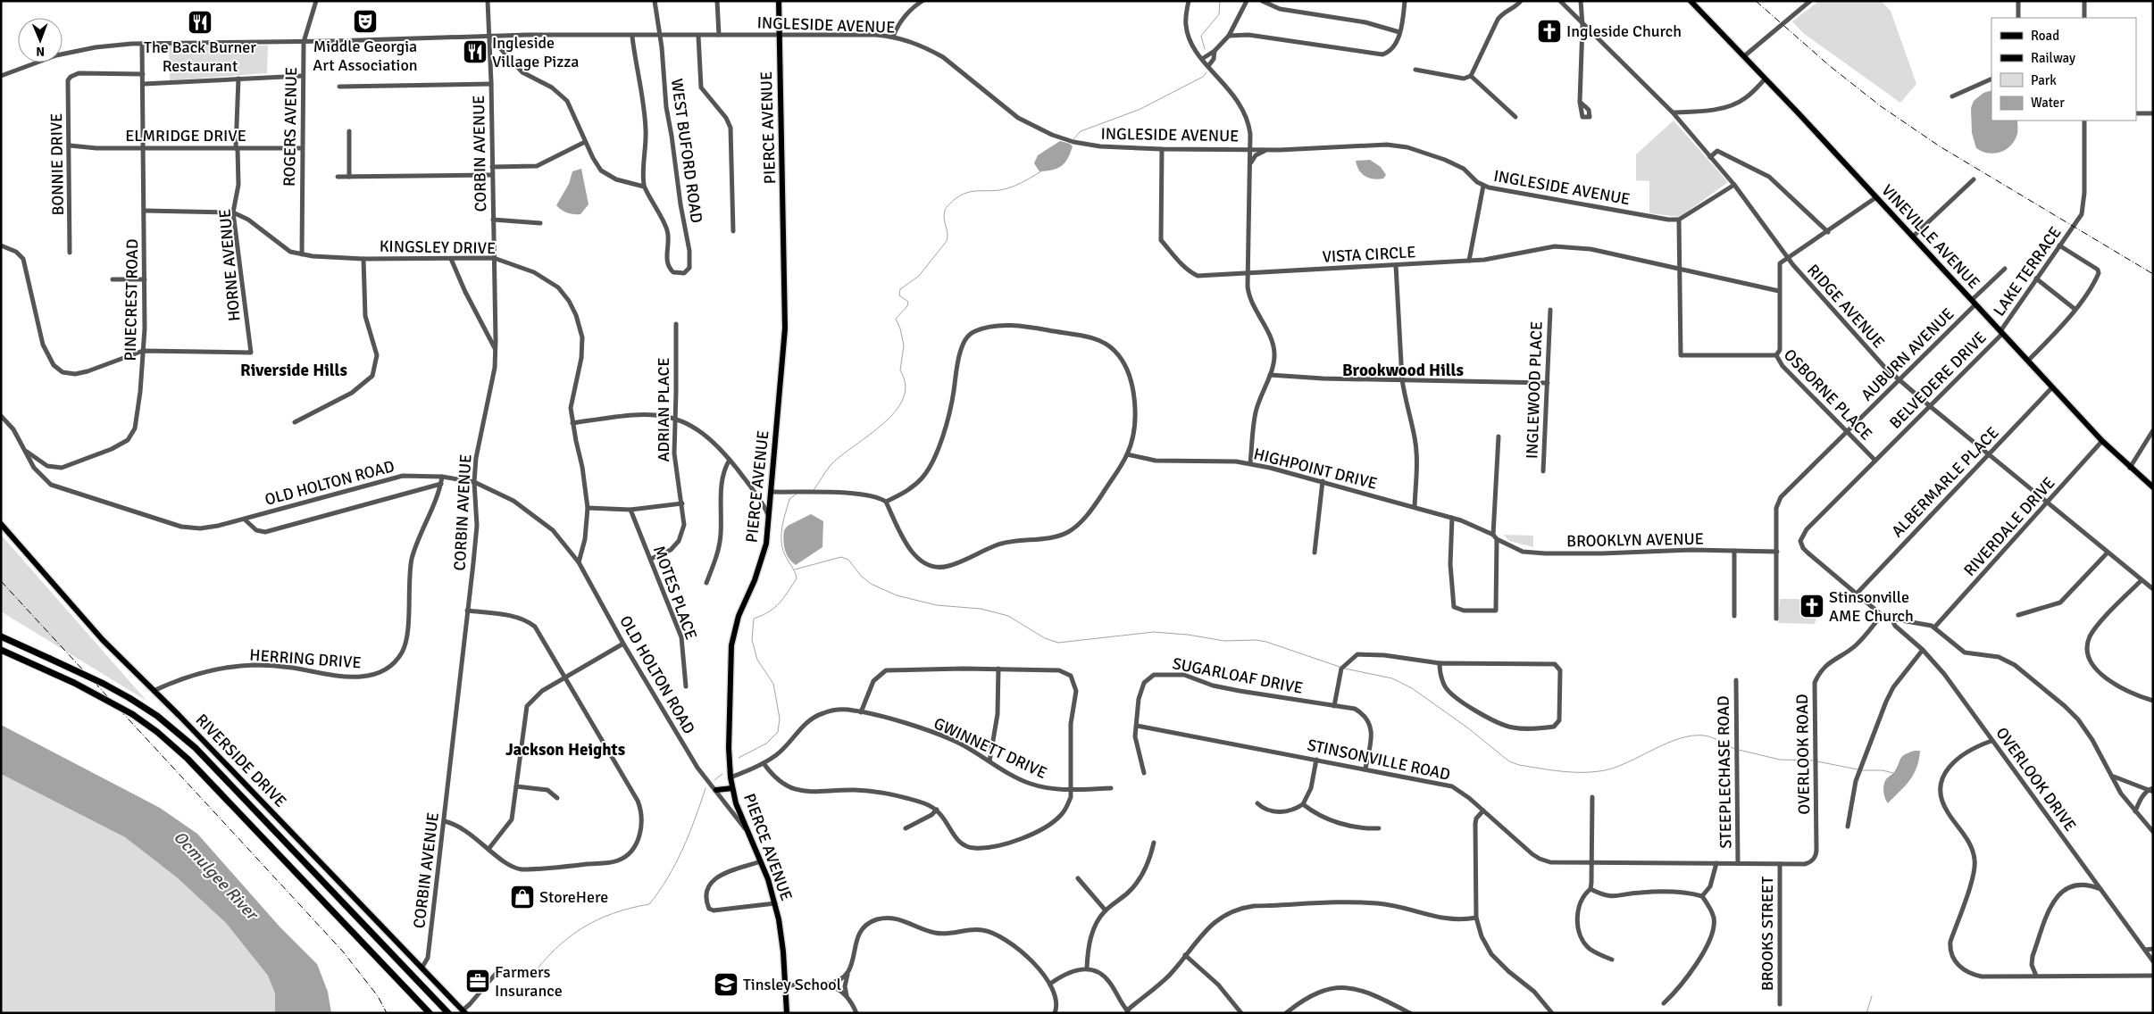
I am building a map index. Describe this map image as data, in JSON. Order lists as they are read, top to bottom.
{
  "streets": {
    "main road": ["PIERCE AVENUE", "VINEVILLE AVENUE", "RIVERSIDE DRIVE"],
    "street": [
      "INGLESIDE AVENUE",
      "ROGERS AVENUE",
      "ELMRIDGE DRIVE",
      "WEST BUFORD ROAD",
      "CORBIN AVENUE",
      "BONNIE DRIVE",
      "KINGSLEY DRIVE",
      "VISTA CIRCLE",
      "HORNE AVENUE",
      "LAKE TERRACE",
      "PINECREST ROAD",
      "RIDGE AVENUE",
      "AUBURN AVENUE",
      "BELVEDERE DRIVE",
      "INGLEWOOD PLACE",
      "OSBORNE PLACE",
      "ADRIAN PLACE",
      "HIGHPOINT DRIVE",
      "ALBERMARLE PLACE",
      "OLD HOLTON ROAD",
      "RIVERDALE DRIVE",
      "BROOKLYN AVENUE",
      "MOTES PLACE",
      "HERRING DRIVE",
      "SUGARLOAF DRIVE",
      "GWINNETT DRIVE",
      "OVERLOOK ROAD",
      "STINSONVILLE ROAD",
      "STEEPLECHASE ROAD",
      "OVERLOOK DRIVE",
      "BROOKS STREET"
    ]
  },
  "crossings": [
    ["INGLESIDE AVENUE", "ROGERS AVENUE"],
    ["INGLESIDE AVENUE", "PIERCE AVENUE"],
    ["INGLESIDE AVENUE", "WEST BUFORD ROAD"],
    ["INGLESIDE AVENUE", "CORBIN AVENUE"],
    ["INGLESIDE AVENUE", "VISTA CIRCLE"],
    ["INGLESIDE AVENUE", "PINECREST ROAD"],
    ["INGLESIDE AVENUE", "OSBORNE PLACE"],
    ["ROGERS AVENUE", "ELMRIDGE DRIVE"],
    ["ROGERS AVENUE", "KINGSLEY DRIVE"],
    ["PIERCE AVENUE", "OLD HOLTON ROAD"],
    ["PIERCE AVENUE", "GWINNETT DRIVE"],
    ["ELMRIDGE DRIVE", "BONNIE DRIVE"],
    ["ELMRIDGE DRIVE", "HORNE AVENUE"],
    ["ELMRIDGE DRIVE", "PINECREST ROAD"],
    ["CORBIN AVENUE", "KINGSLEY DRIVE"],
    ["CORBIN AVENUE", "OLD HOLTON ROAD"],
    ["CORBIN AVENUE", "RIVERSIDE DRIVE"],
    ["BONNIE DRIVE", "PINECREST ROAD"],
    ["VINEVILLE AVENUE", "LAKE TERRACE"],
    ["VINEVILLE AVENUE", "AUBURN AVENUE"],
    ["VINEVILLE AVENUE", "BELVEDERE DRIVE"],
    ["VINEVILLE AVENUE", "ALBERMARLE PLACE"],
    ["VINEVILLE AVENUE", "RIVERDALE DRIVE"],
    ["KINGSLEY DRIVE", "HORNE AVENUE"],
    ["KINGSLEY DRIVE", "PINECREST ROAD"],
    ["KINGSLEY DRIVE", "OLD HOLTON ROAD"],
    ["VISTA CIRCLE", "OSBORNE PLACE"],
    ["HORNE AVENUE", "PINECREST ROAD"],
    ["LAKE TERRACE", "BELVEDERE DRIVE"],
    ["PINECREST ROAD", "OLD HOLTON ROAD"],
    ["RIDGE AVENUE", "AUBURN AVENUE"],
    ["RIDGE AVENUE", "BELVEDERE DRIVE"],
    ["RIDGE AVENUE", "ALBERMARLE PLACE"],
    ["RIDGE AVENUE", "RIVERDALE DRIVE"],
    ["AUBURN AVENUE", "OSBORNE PLACE"],
    ["AUBURN AVENUE", "BROOKLYN AVENUE"],
    ["BELVEDERE DRIVE", "OSBORNE PLACE"],
    ["BELVEDERE DRIVE", "ALBERMARLE PLACE"],
    ["ADRIAN PLACE", "MOTES PLACE"],
    ["OLD HOLTON ROAD", "HERRING DRIVE"],
    ["HERRING DRIVE", "RIVERSIDE DRIVE"],
    ["SUGARLOAF DRIVE", "STINSONVILLE ROAD"],
    ["OVERLOOK ROAD", "STINSONVILLE ROAD"],
    ["OVERLOOK ROAD", "BROOKS STREET"],
    ["STINSONVILLE ROAD", "STEEPLECHASE ROAD"],
    ["STINSONVILLE ROAD", "BROOKS STREET"]
  ],
  "districts": ["Riverside Hills", "Brookwood Hills", "Jackson Heights"],
  "water": ["Ocmulgee River"],
  "places": {
    "theatre": ["Middle Georgia Art Association"],
    "restaurant": ["The Back Burner Restaurant", "Ingleside Village Pizza"],
    "church": ["Ingleside Church", "Stinsonville AME Church"],
    "shop": ["StoreHere"],
    "office": ["Farmers Insurance"],
    "school or university": ["Tinsley School"]
  },
  "legend": [
    "Road",
    "Railway",
    "Park",
    "Water"
  ],
  "north": "bottom"
}
